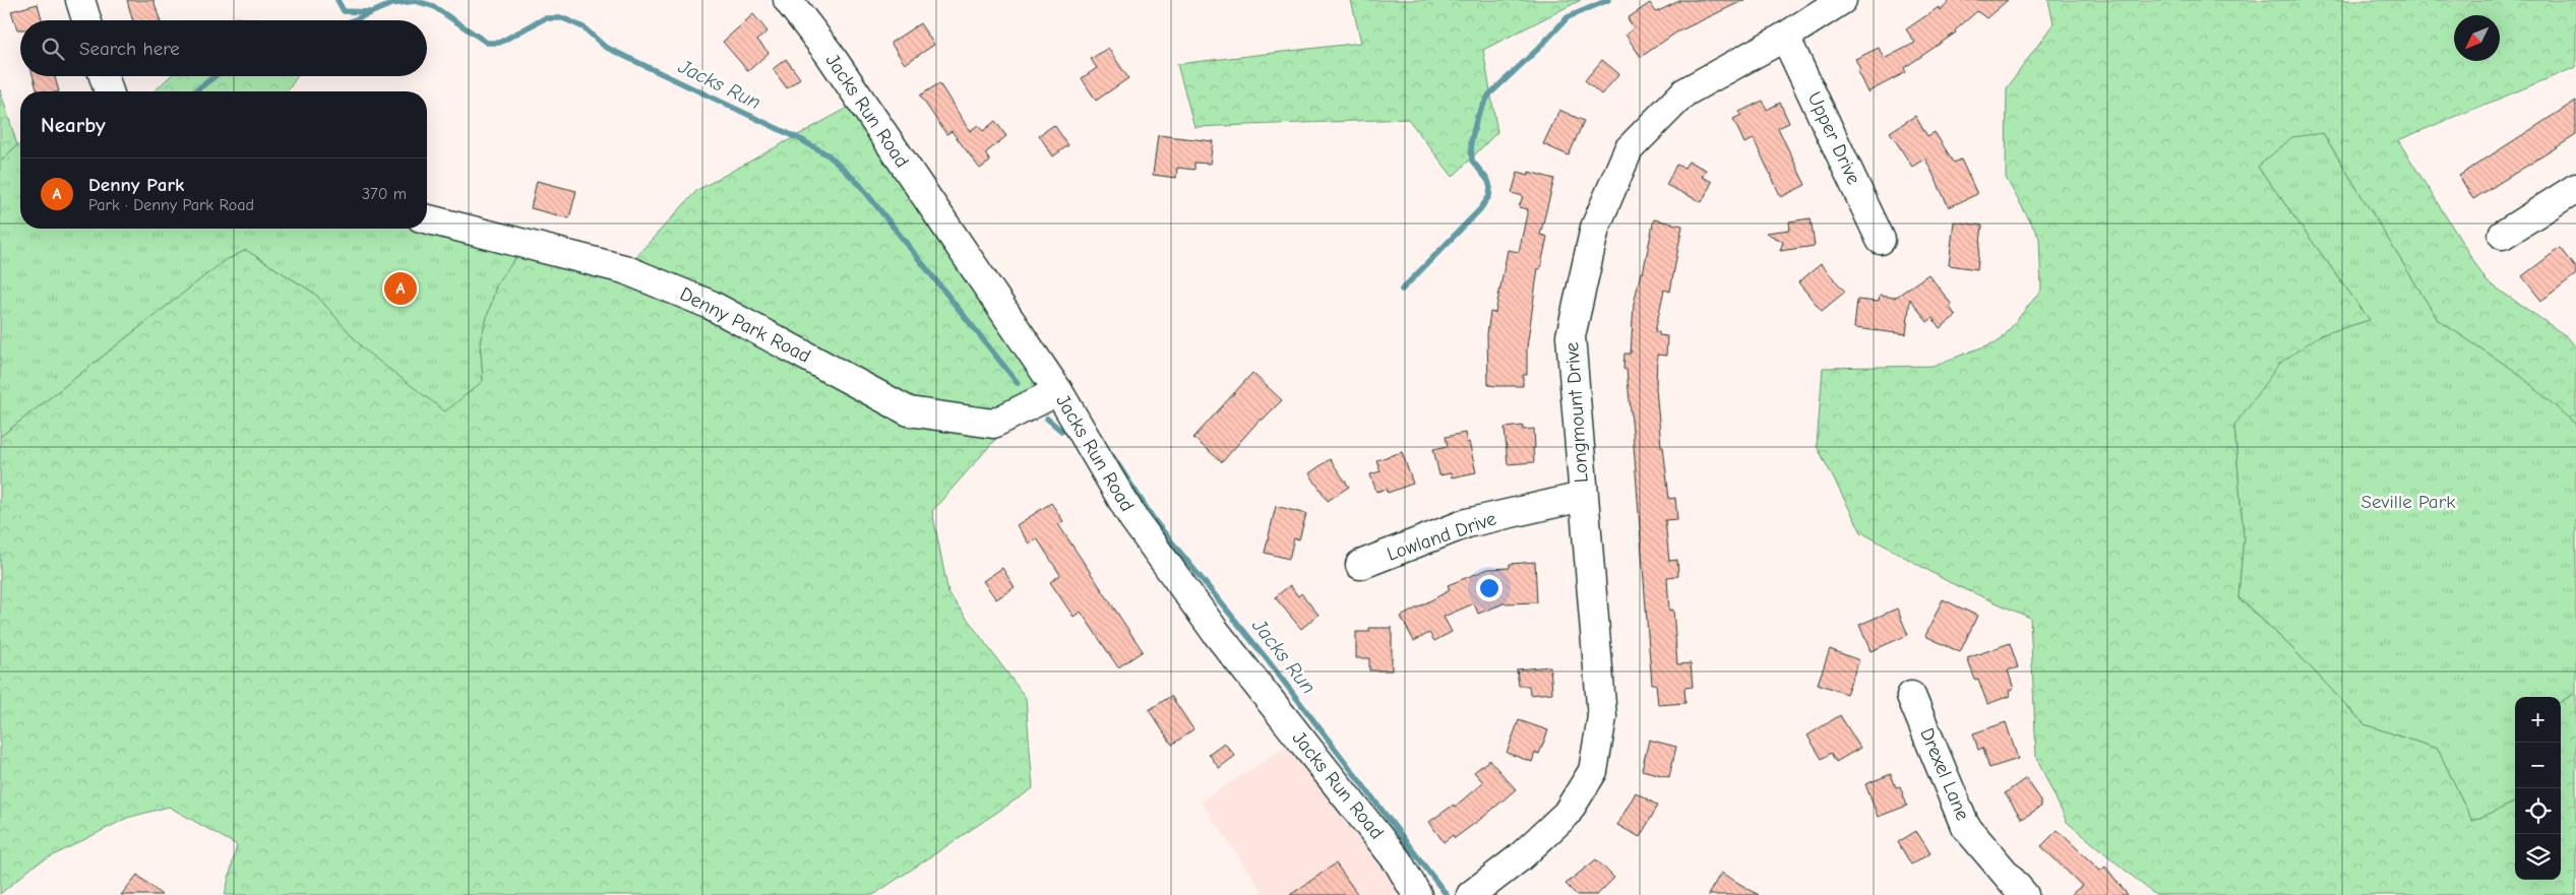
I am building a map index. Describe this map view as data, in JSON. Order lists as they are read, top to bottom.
{
  "streets": {
    "street": [
      "Jacks Run Road",
      "Upper Drive",
      "Denny Park Road",
      "Longmount Drive",
      "Lowland Drive",
      "Drexel Lane"
    ]
  },
  "crossings": [
    ["Jacks Run Road", "Denny Park Road"],
    ["Upper Drive", "Longmount Drive"],
    ["Longmount Drive", "Lowland Drive"]
  ],
  "water": ["Jacks Run"],
  "parks": ["Seville Park"],
  "north": "bottom left",
  "page": {
    "search": "Search here",
    "heading": "Nearby",
    "list": [
      {
        "mark": "A",
        "name": "Denny Park",
        "note": "Park · Denny Park Road",
        "value": "370 m"
      }
    ],
    "pins": "A",
    "map_buttons": ["+", "−"]
  }
}
